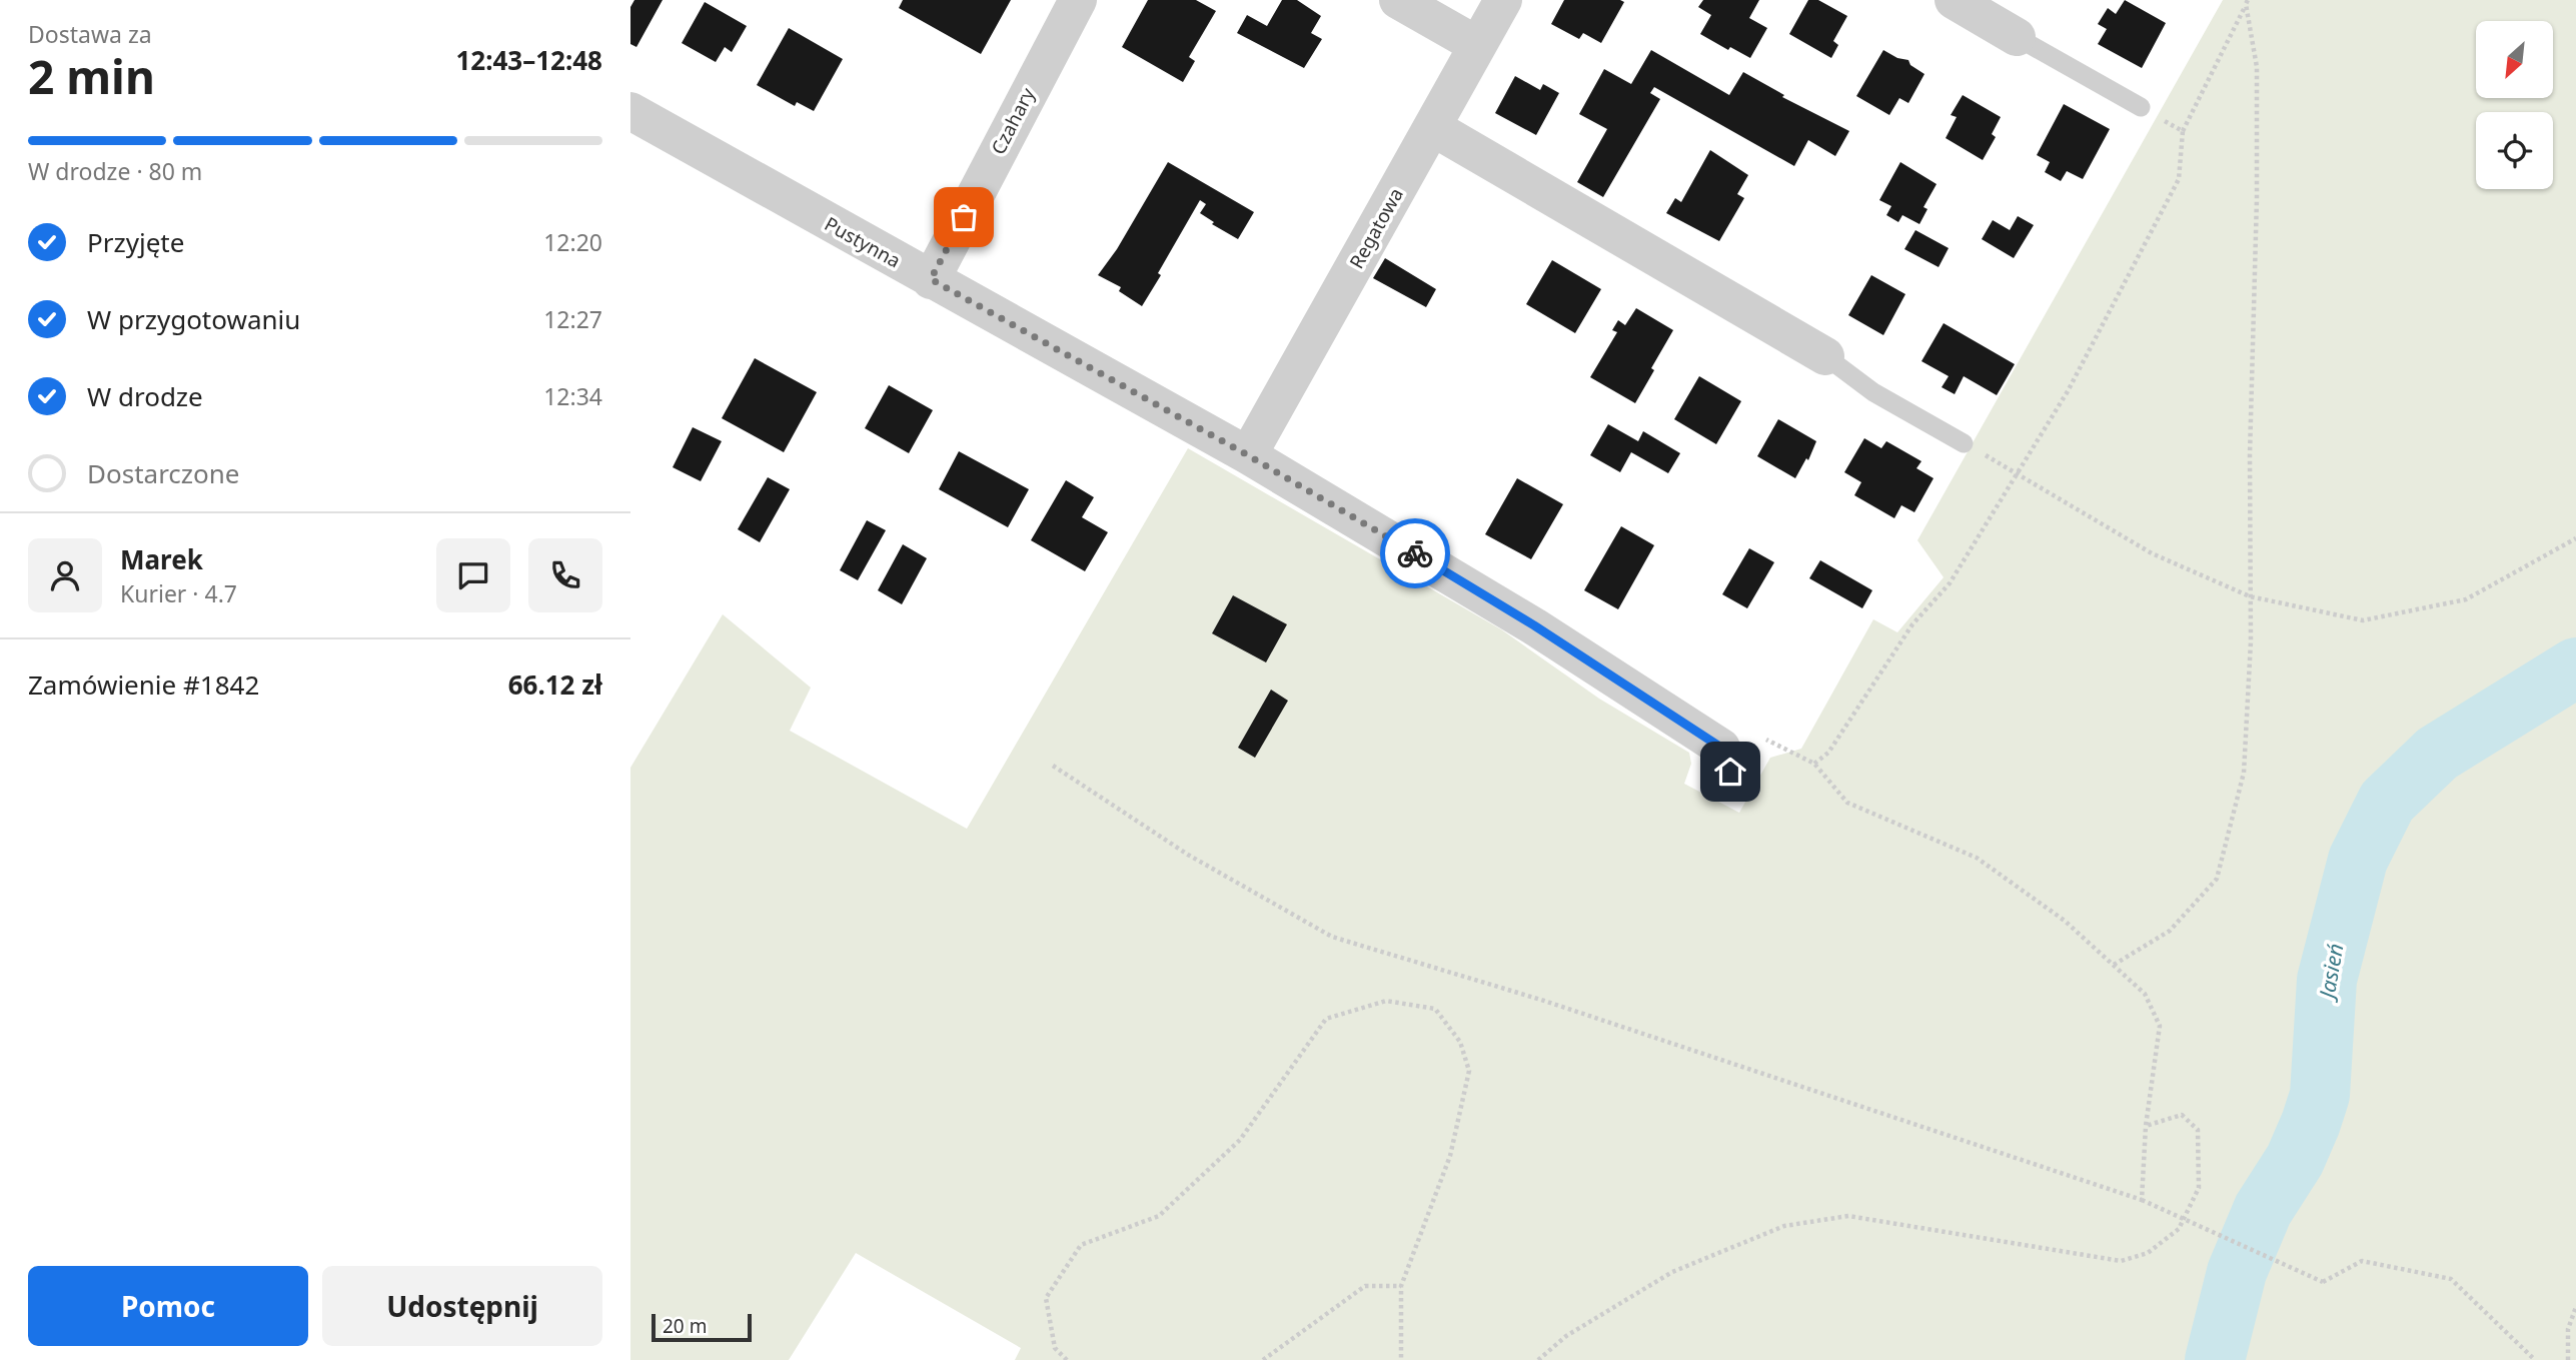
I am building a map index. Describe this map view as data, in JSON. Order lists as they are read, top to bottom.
{
  "streets": {
    "street": ["Czahary", "Regatowa", "Pustynna"]
  },
  "crossings": [
    ["Czahary", "Pustynna"],
    ["Regatowa", "Pustynna"]
  ],
  "water": ["Jasień"],
  "scale_bar": "20 m",
  "north": "bottom left",
  "page": {
    "heading": ["2 min", "Dostawa za", "12:43–12:48"],
    "panel": [
      "Marek",
      "Kurier · 4.7",
      "Zamówienie #1842",
      "66.12 zł"
    ],
    "bar": "W drodze · 80 m",
    "list": [
      ["Przyjęte", "12:20"],
      ["W przygotowaniu", "12:27"],
      ["W drodze", "12:34"],
      "Dostarczone"
    ],
    "buttons": ["Pomoc", "Udostępnij"],
    "scale": "20 m"
  }
}
